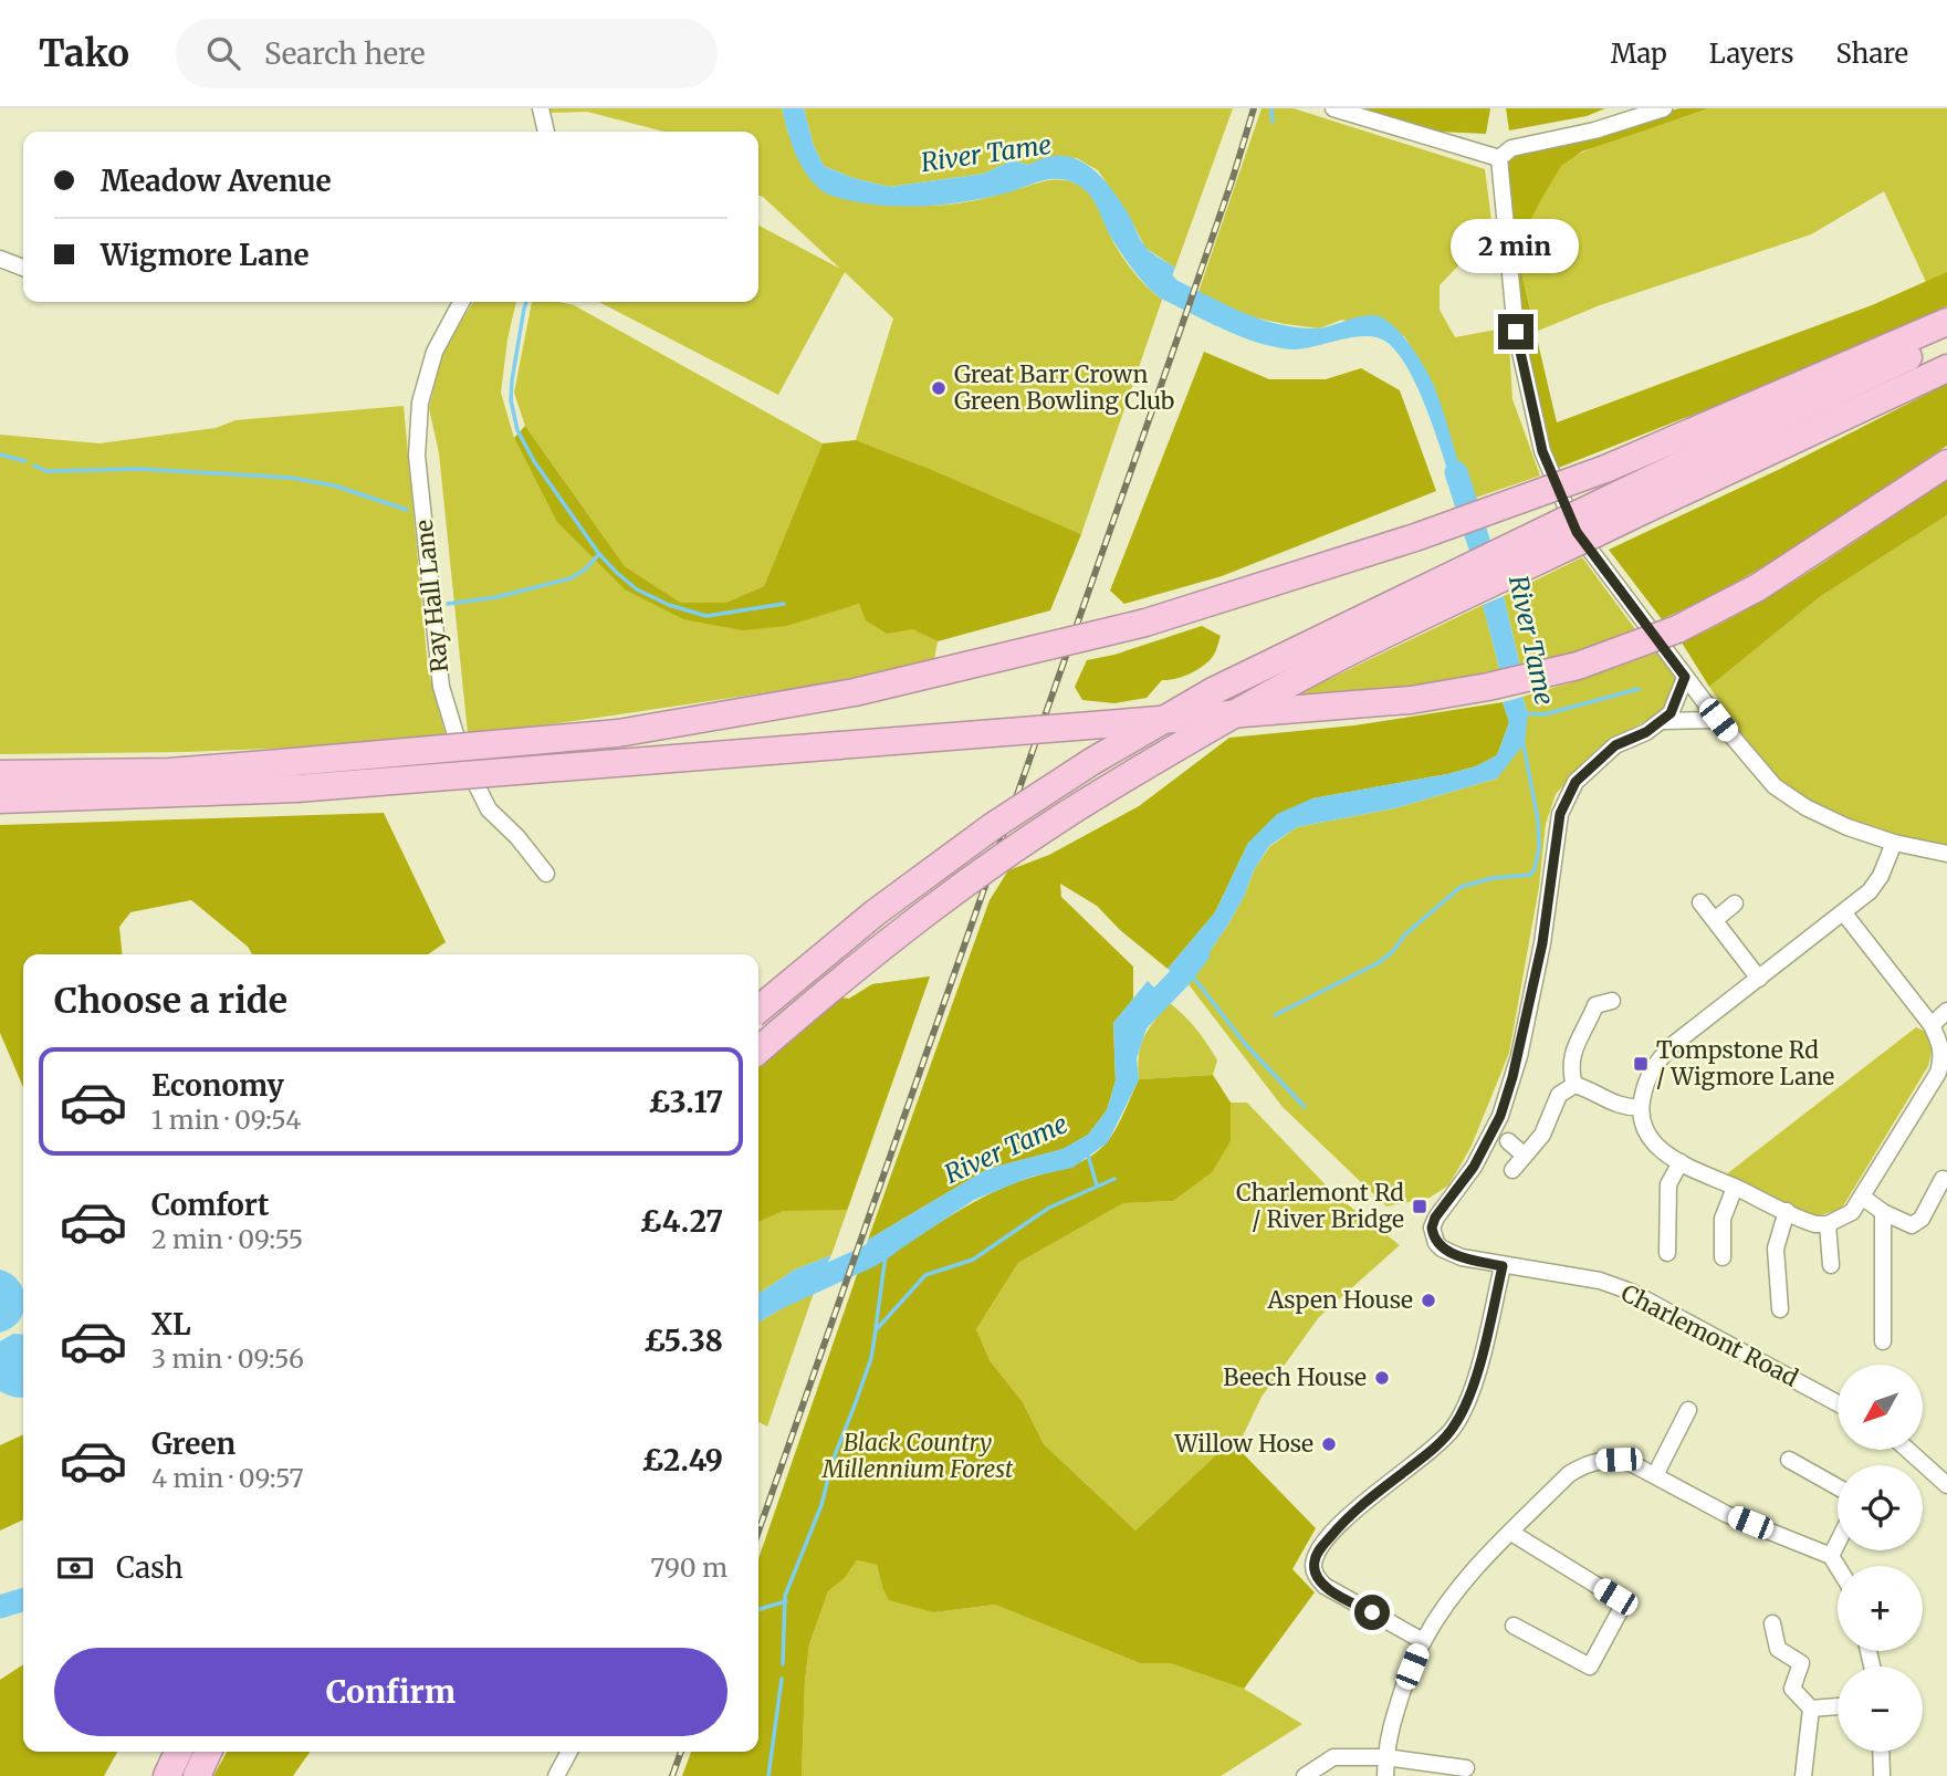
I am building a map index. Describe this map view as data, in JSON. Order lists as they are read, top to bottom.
{
  "streets": {
    "street": ["Ray Hall Lane", "Charlemont Road"]
  },
  "water": ["River Tame"],
  "parks": ["Black Country Millennium Forest"],
  "places": {
    "other": [
      "Great Barr Crown Green Bowling Club",
      "Aspen House",
      "Beech House",
      "Willow Hose"
    ],
    "transit": ["Tompstone Rd / Wigmore Lane", "Charlemont Rd / River Bridge"]
  },
  "north": "bottom left",
  "page": {
    "header": "Tako",
    "search": "Search here",
    "nav": ["Map", "Layers", "Share"],
    "banner": ["Meadow Avenue", "Wigmore Lane"],
    "bubble": "2 min",
    "heading": "Choose a ride",
    "list": [
      {
        "name": "Economy",
        "note": "1 min · 09:54",
        "value": "£3.17"
      },
      {
        "name": "Comfort",
        "note": "2 min · 09:55",
        "value": "£4.27"
      },
      {
        "name": "XL",
        "note": "3 min · 09:56",
        "value": "£5.38"
      },
      {
        "name": "Green",
        "note": "4 min · 09:57",
        "value": "£2.49"
      }
    ],
    "map_buttons": ["+", "−"],
    "pay": ["Cash", "790 m"],
    "buttons": "Confirm"
  }
}
